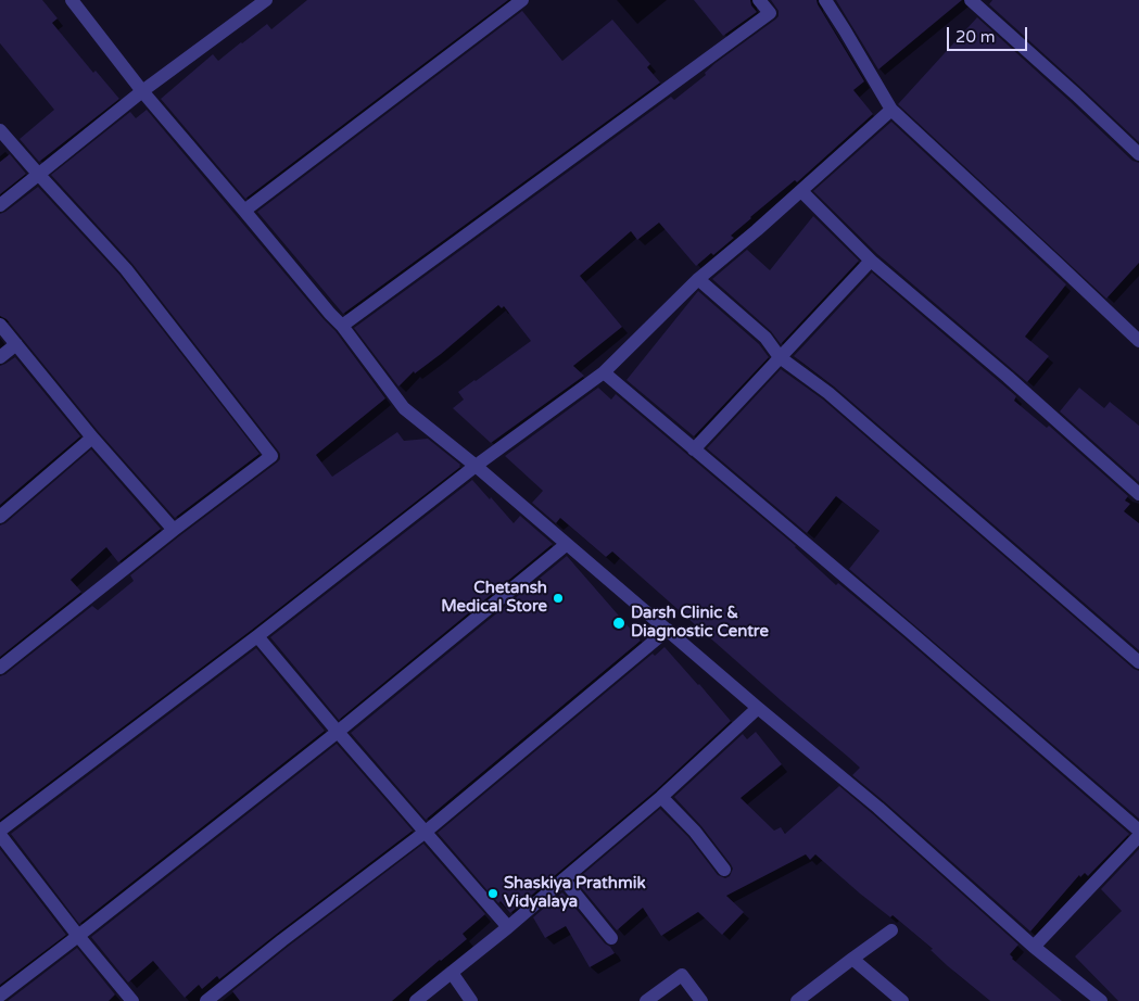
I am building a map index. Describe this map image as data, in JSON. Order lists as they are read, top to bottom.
{
  "places": ["Chetansh Medical Store", "Darsh Clinic & Diagnostic Centre", "Shaskiya Prathmik Vidyalaya"],
  "scale_bar": "20 m"
}
